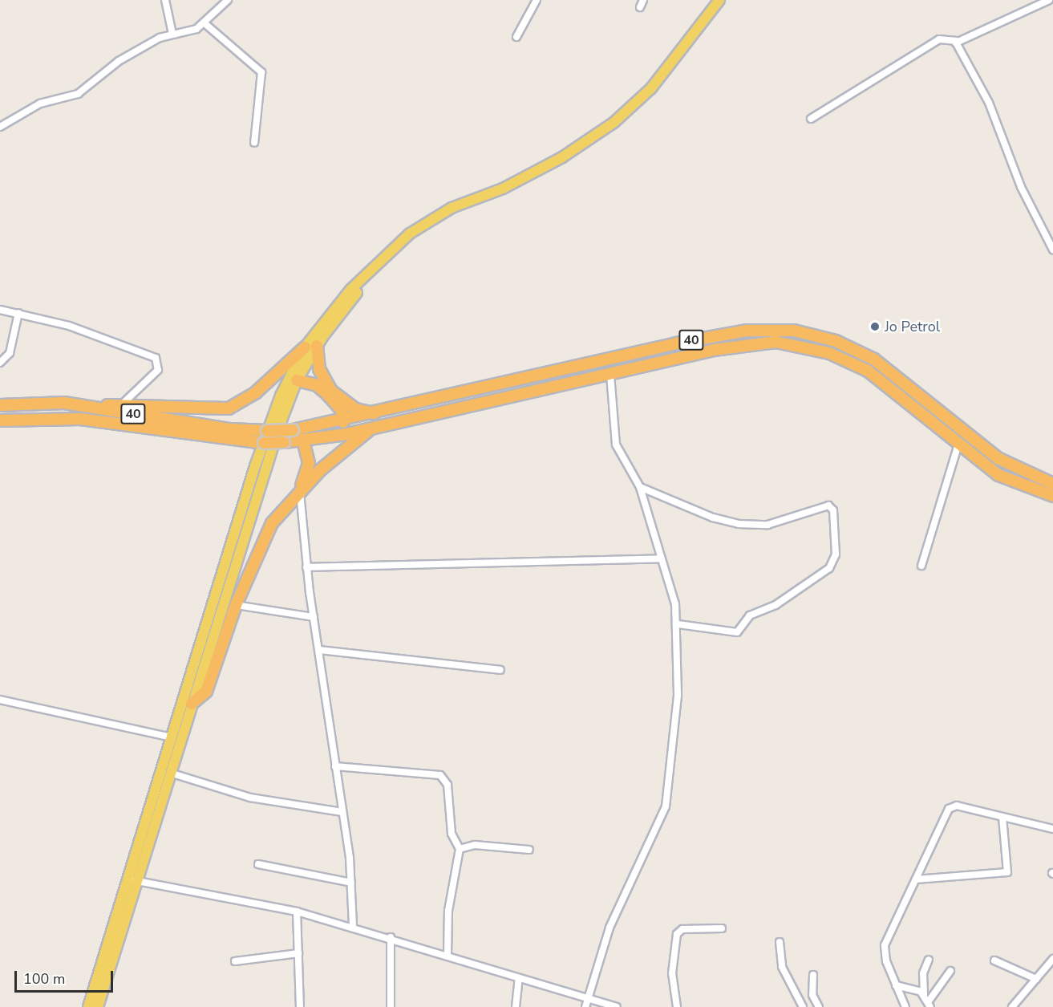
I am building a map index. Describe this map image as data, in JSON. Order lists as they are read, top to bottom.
{
  "streets": {
    "highway": ["40"]
  },
  "places": ["Jo Petrol"],
  "scale_bar": "100 m"
}
